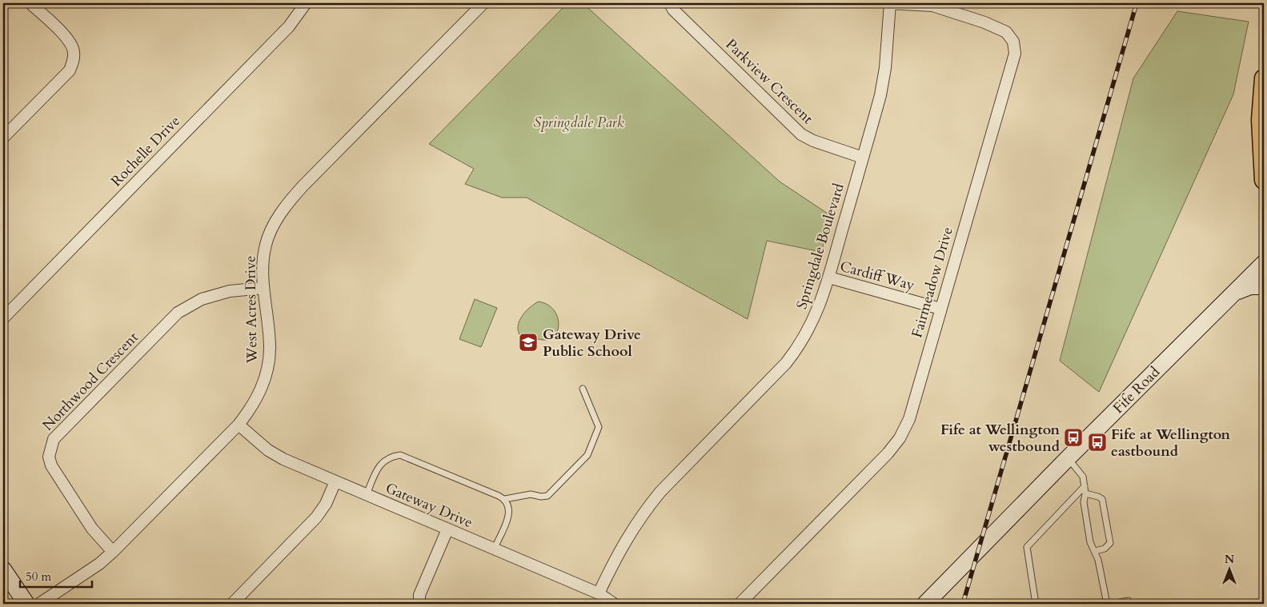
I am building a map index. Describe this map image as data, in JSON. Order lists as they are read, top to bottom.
{
  "streets": {
    "street": [
      "Parkview Crescent",
      "Rochelle Drive",
      "Springdale Boulevard",
      "Cardiff Way",
      "Fairmeadow Drive",
      "West Acres Drive",
      "Northwood Crescent",
      "Fife Road",
      "Gateway Drive"
    ]
  },
  "crossings": [
    ["Parkview Crescent", "Springdale Boulevard"],
    ["Springdale Boulevard", "Cardiff Way"],
    ["Springdale Boulevard", "Fairmeadow Drive"],
    ["Springdale Boulevard", "Gateway Drive"],
    ["Cardiff Way", "Fairmeadow Drive"],
    ["West Acres Drive", "Northwood Crescent"],
    ["West Acres Drive", "Gateway Drive"]
  ],
  "parks": ["Springdale Park"],
  "places": {
    "school or university": ["Gateway Drive Public School"],
    "bus stop": ["Fife at Wellington westbound", "Fife at Wellington eastbound"]
  },
  "scale_bar": "50 m",
  "north": "top"
}
